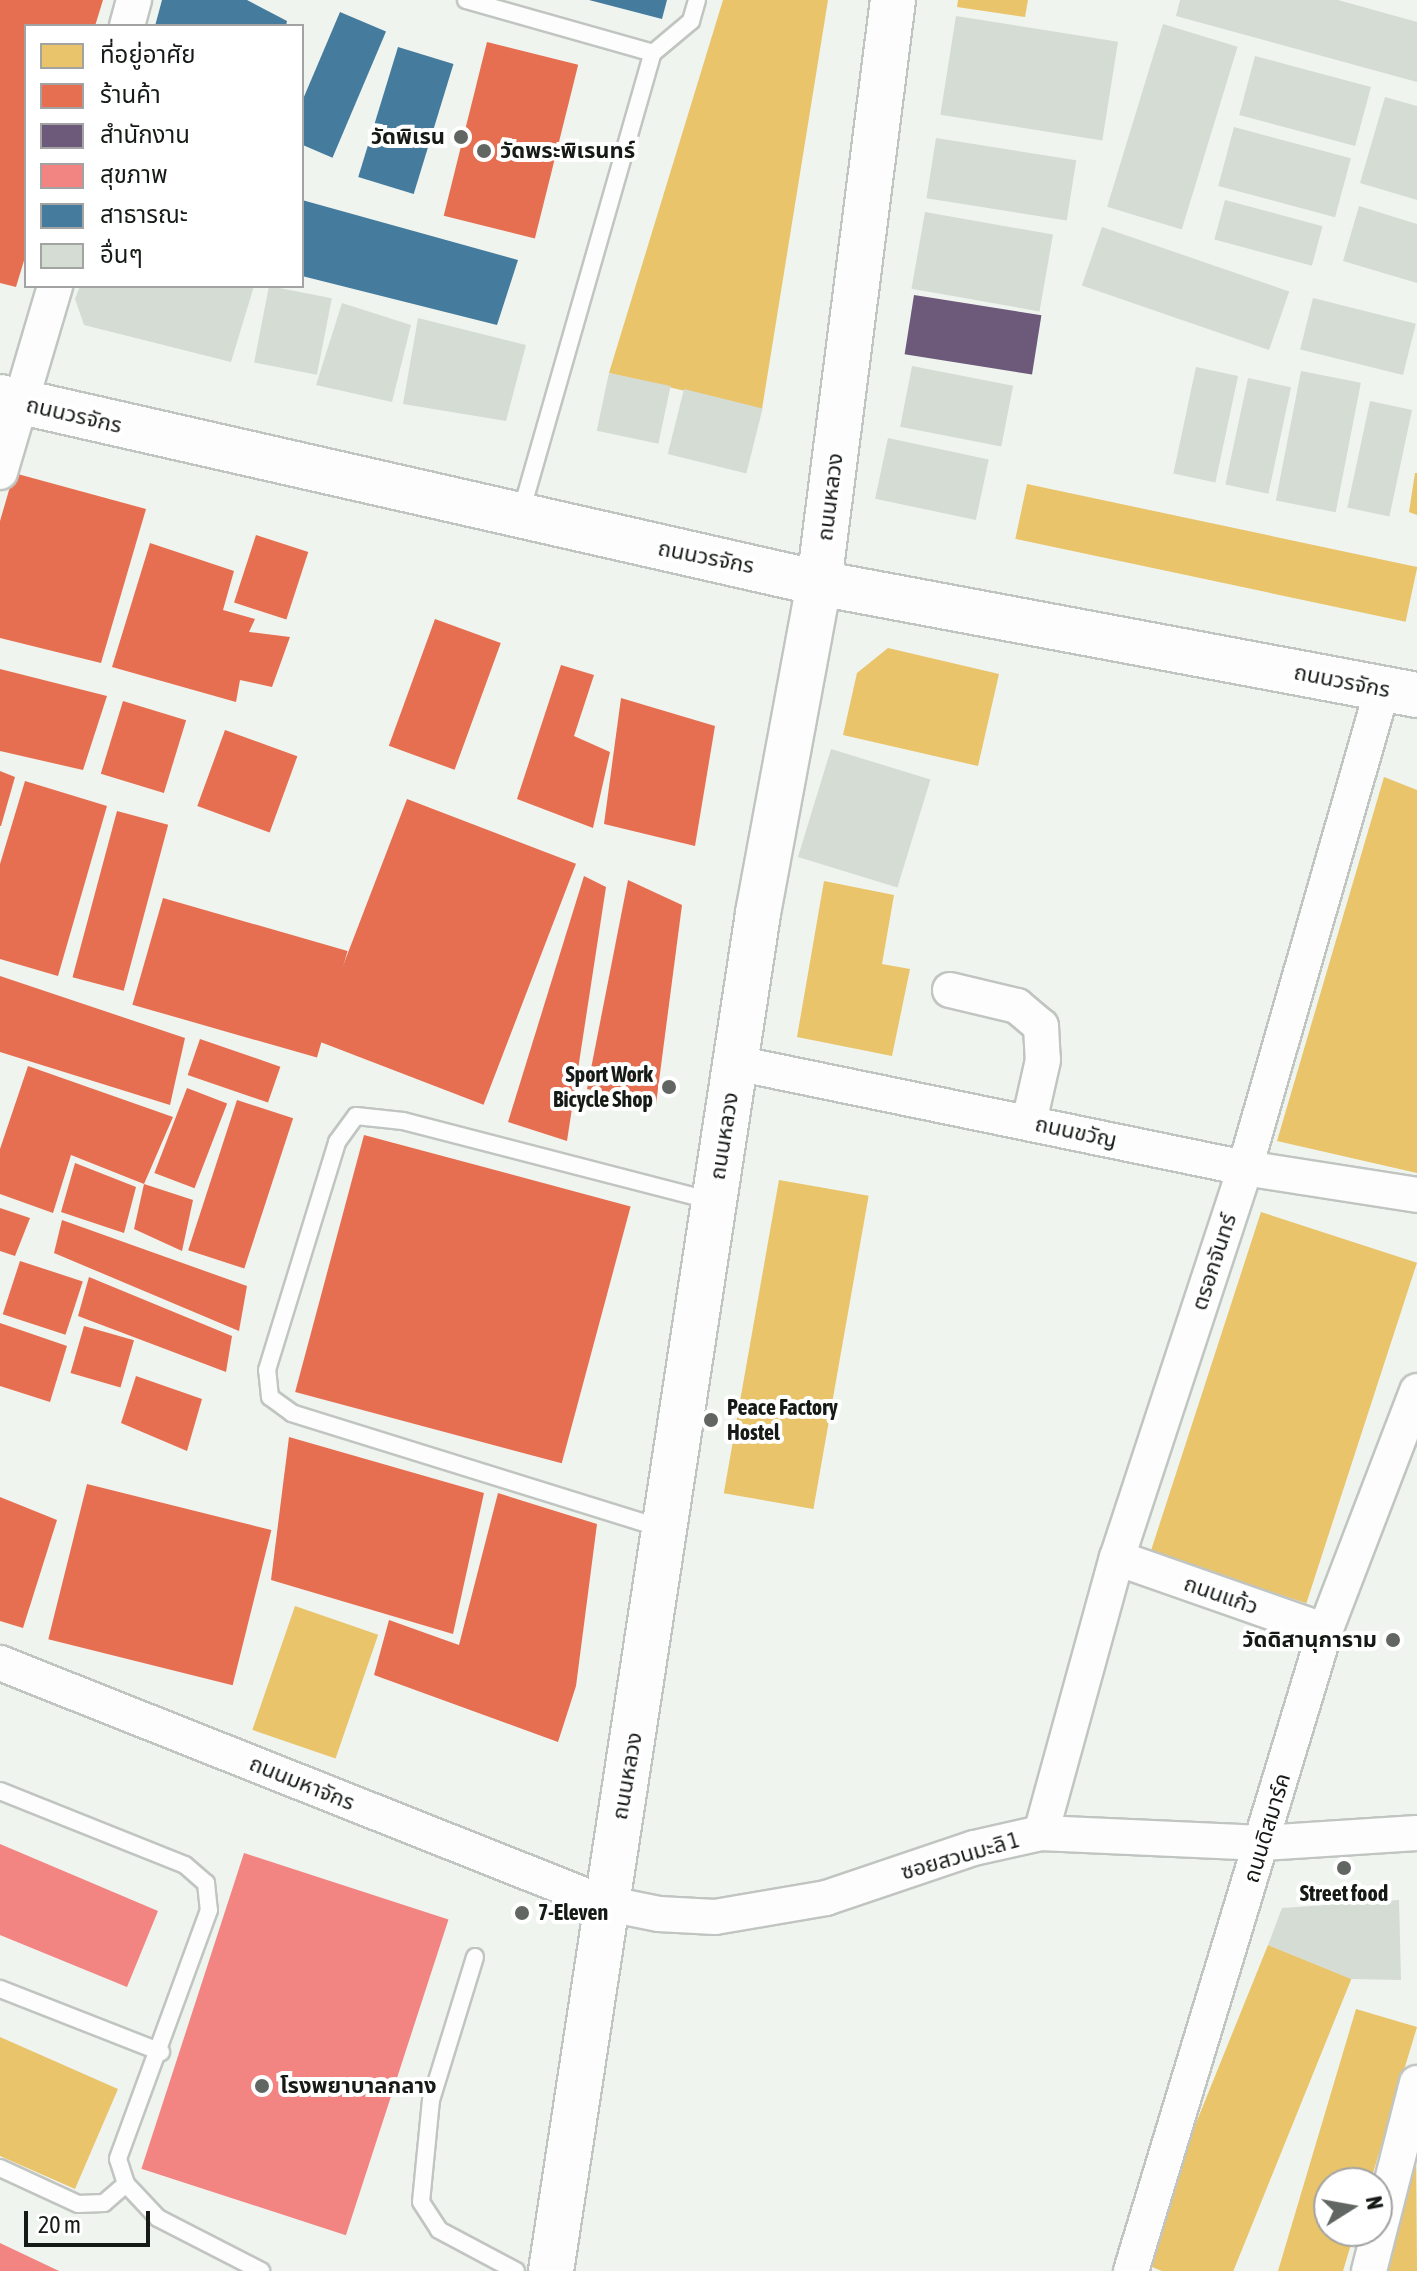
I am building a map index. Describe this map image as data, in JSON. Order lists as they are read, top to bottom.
{
  "streets": {
    "street": [
      "ถนนวรจักร",
      "ถนนหลวง",
      "ถนนขวัญ",
      "ตรอกจันทร์",
      "ถนนแก้ว",
      "ถนนมหาจักร",
      "ถนนดิสมาร์ค",
      "ซอยสวนมะลิ 1"
    ]
  },
  "crossings": [
    ["ถนนวรจักร", "ถนนหลวง"],
    ["ถนนวรจักร", "ตรอกจันทร์"],
    ["ถนนหลวง", "ถนนขวัญ"],
    ["ถนนหลวง", "ถนนมหาจักร"],
    ["ถนนหลวง", "ซอยสวนมะลิ 1"],
    ["ถนนขวัญ", "ตรอกจันทร์"],
    ["ตรอกจันทร์", "ถนนแก้ว"],
    ["ตรอกจันทร์", "ซอยสวนมะลิ 1"],
    ["ถนนแก้ว", "ถนนดิสมาร์ค"],
    ["ถนนมหาจักร", "ซอยสวนมะลิ 1"],
    ["ถนนดิสมาร์ค", "ซอยสวนมะลิ 1"]
  ],
  "places": [
    "วัดพิเรน",
    "วัดพระพิเรนทร์",
    "Sport Work Bicycle Shop",
    "Peace Factory Hostel",
    "วัดดิสานุการาม",
    "Street food",
    "7-Eleven",
    "โรงพยาบาลกลาง"
  ],
  "legend": [
    "ที่อยู่อาศัย",
    "ร้านค้า",
    "สำนักงาน",
    "สุขภาพ",
    "สาธารณะ",
    "อื่นๆ"
  ],
  "scale_bar": "20 m",
  "north": "right"
}
